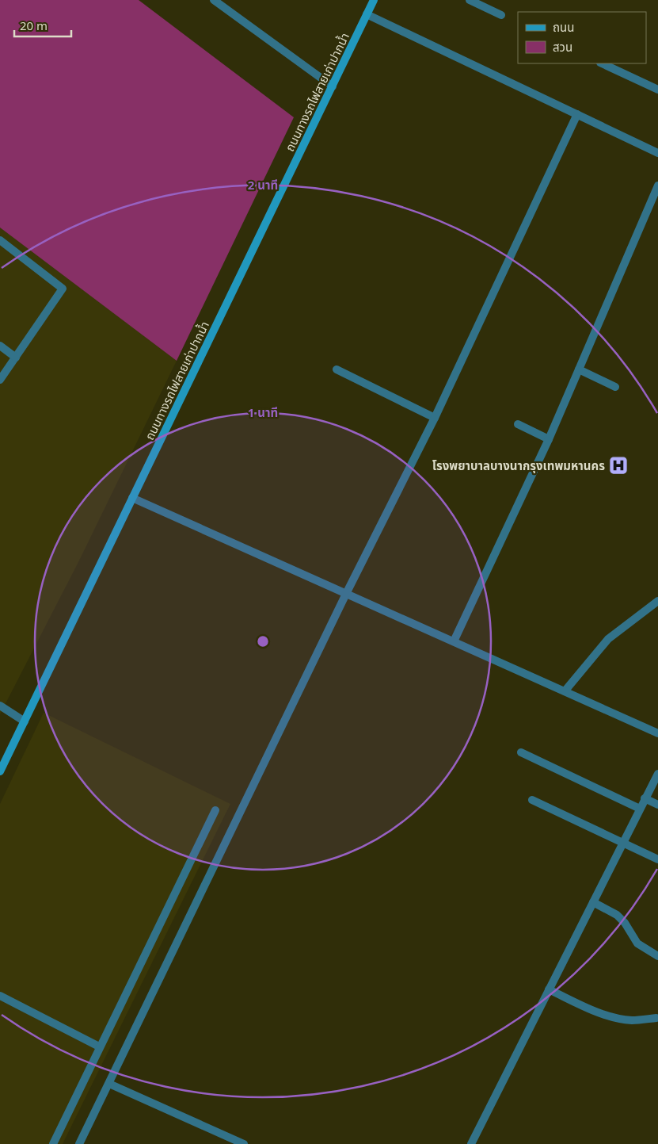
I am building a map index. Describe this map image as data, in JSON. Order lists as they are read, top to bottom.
{
  "streets": {
    "main road": ["ถนนทางรถไฟสายเก่าปากน้ำ"]
  },
  "places": {
    "hospital": ["โรงพยาบาลบางนากรุงเทพมหานคร"]
  },
  "legend": ["ถนน", "สวน"],
  "scale_bar": "20 m",
  "rings": ["2 นาที", "1 นาที"]
}
